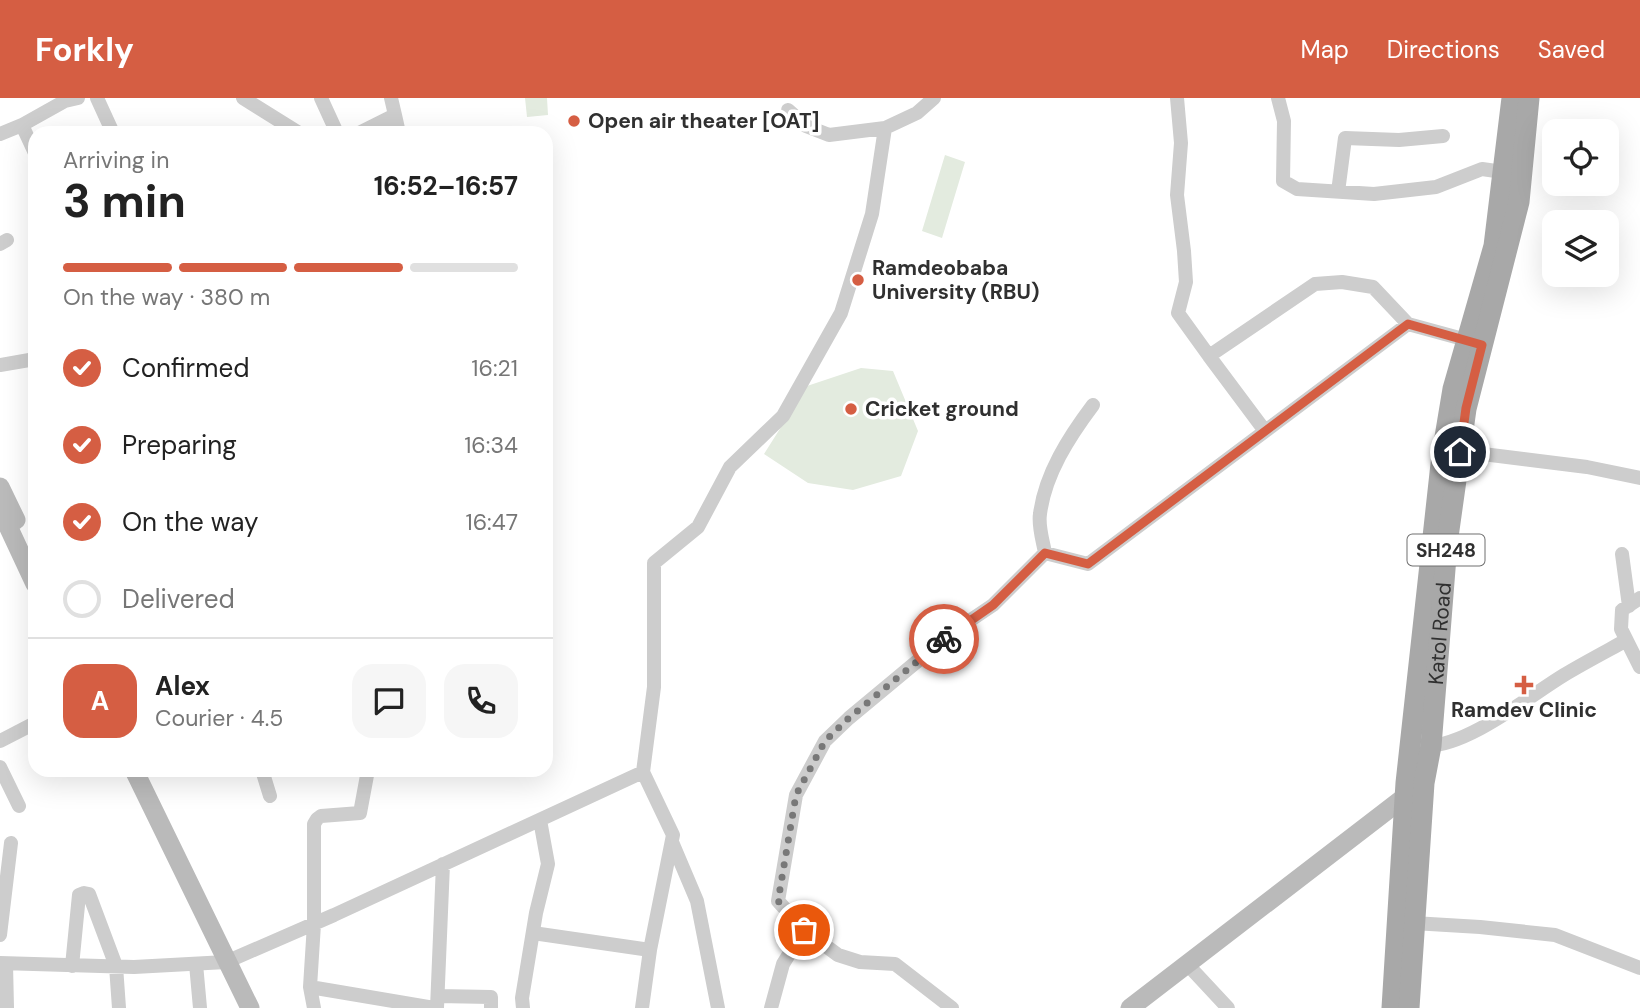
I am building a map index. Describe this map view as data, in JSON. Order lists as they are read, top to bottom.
{
  "streets": {
    "main road": ["SH248", "Katol Road"]
  },
  "places": {
    "other": ["Open air theater [OAT]", "Ramdeobaba University (RBU)", "Cricket ground"],
    "health": ["Ramdev Clinic"]
  },
  "page": {
    "header": "Forkly",
    "nav": ["Map", "Directions", "Saved"],
    "heading": ["3 min", "Arriving in", "16:52–16:57"],
    "panel": ["Alex", "Courier · 4.5"],
    "bar": "On the way · 380 m",
    "list": [
      ["Confirmed", "16:21"],
      ["Preparing", "16:34"],
      ["On the way", "16:47"],
      "Delivered"
    ],
    "round": "A"
  }
}
